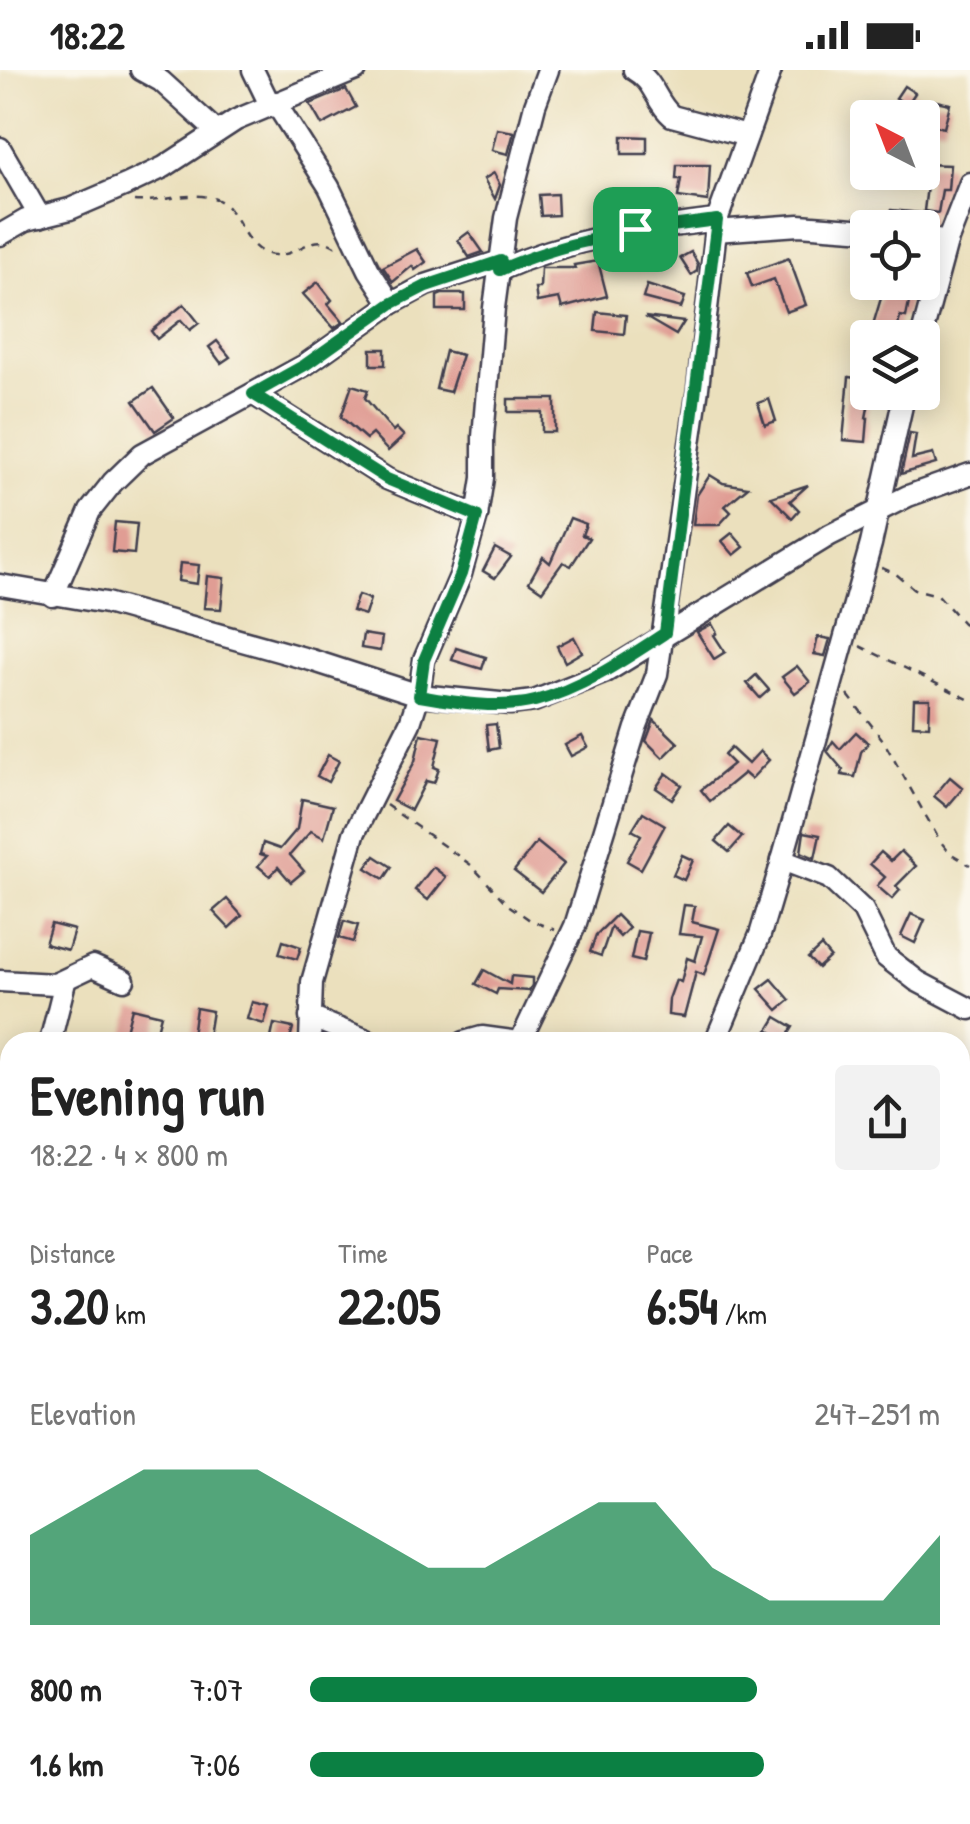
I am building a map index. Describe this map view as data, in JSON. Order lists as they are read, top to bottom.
{
  "north": "top left",
  "page": {
    "status": "18:22",
    "heading": ["Evening run", "18:22 · 4 × 800 m"],
    "stats": [
      ["Distance", "3.20 km"],
      ["Time", "22:05"],
      ["Pace", "6:54 /km"]
    ],
    "chart": ["Elevation", "247–251 m"],
    "list": [
      {
        "name": "800 m",
        "note": "7:07"
      },
      {
        "name": "1.6 km",
        "note": "7:06"
      }
    ]
  }
}
